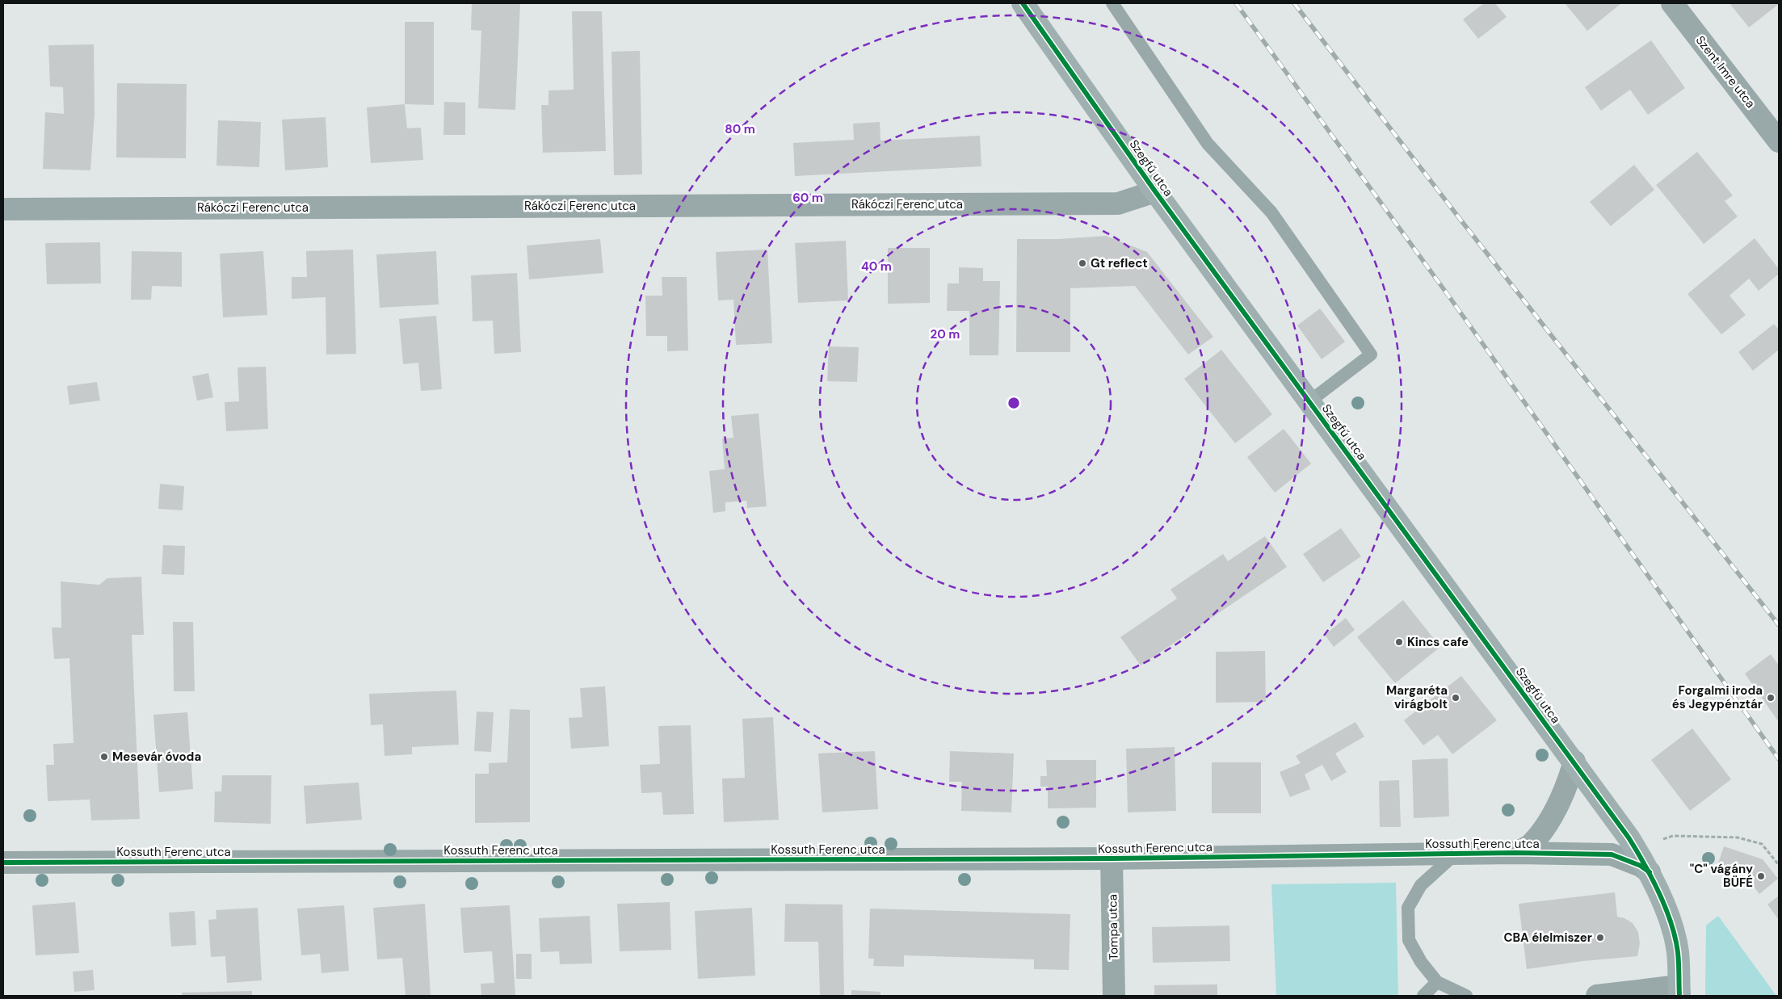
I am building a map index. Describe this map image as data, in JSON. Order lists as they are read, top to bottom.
{
  "streets": {
    "street": [
      "Szent Imre utca",
      "Szegfű utca",
      "Rákóczi Ferenc utca",
      "Kossuth Ferenc utca",
      "Tompa utca"
    ]
  },
  "crossings": [
    ["Szegfű utca", "Rákóczi Ferenc utca"],
    ["Szegfű utca", "Kossuth Ferenc utca"],
    ["Kossuth Ferenc utca", "Tompa utca"]
  ],
  "places": [
    "Gt reflect",
    "Kincs cafe",
    "Margaréta virágbolt",
    "Forgalmi iroda és Jegypénztár",
    "Mesevár óvoda",
    "\"C\" vágány BÜFÉ",
    "CBA élelmiszer"
  ],
  "rings": [
    "80 m",
    "60 m",
    "40 m",
    "20 m"
  ]
}
